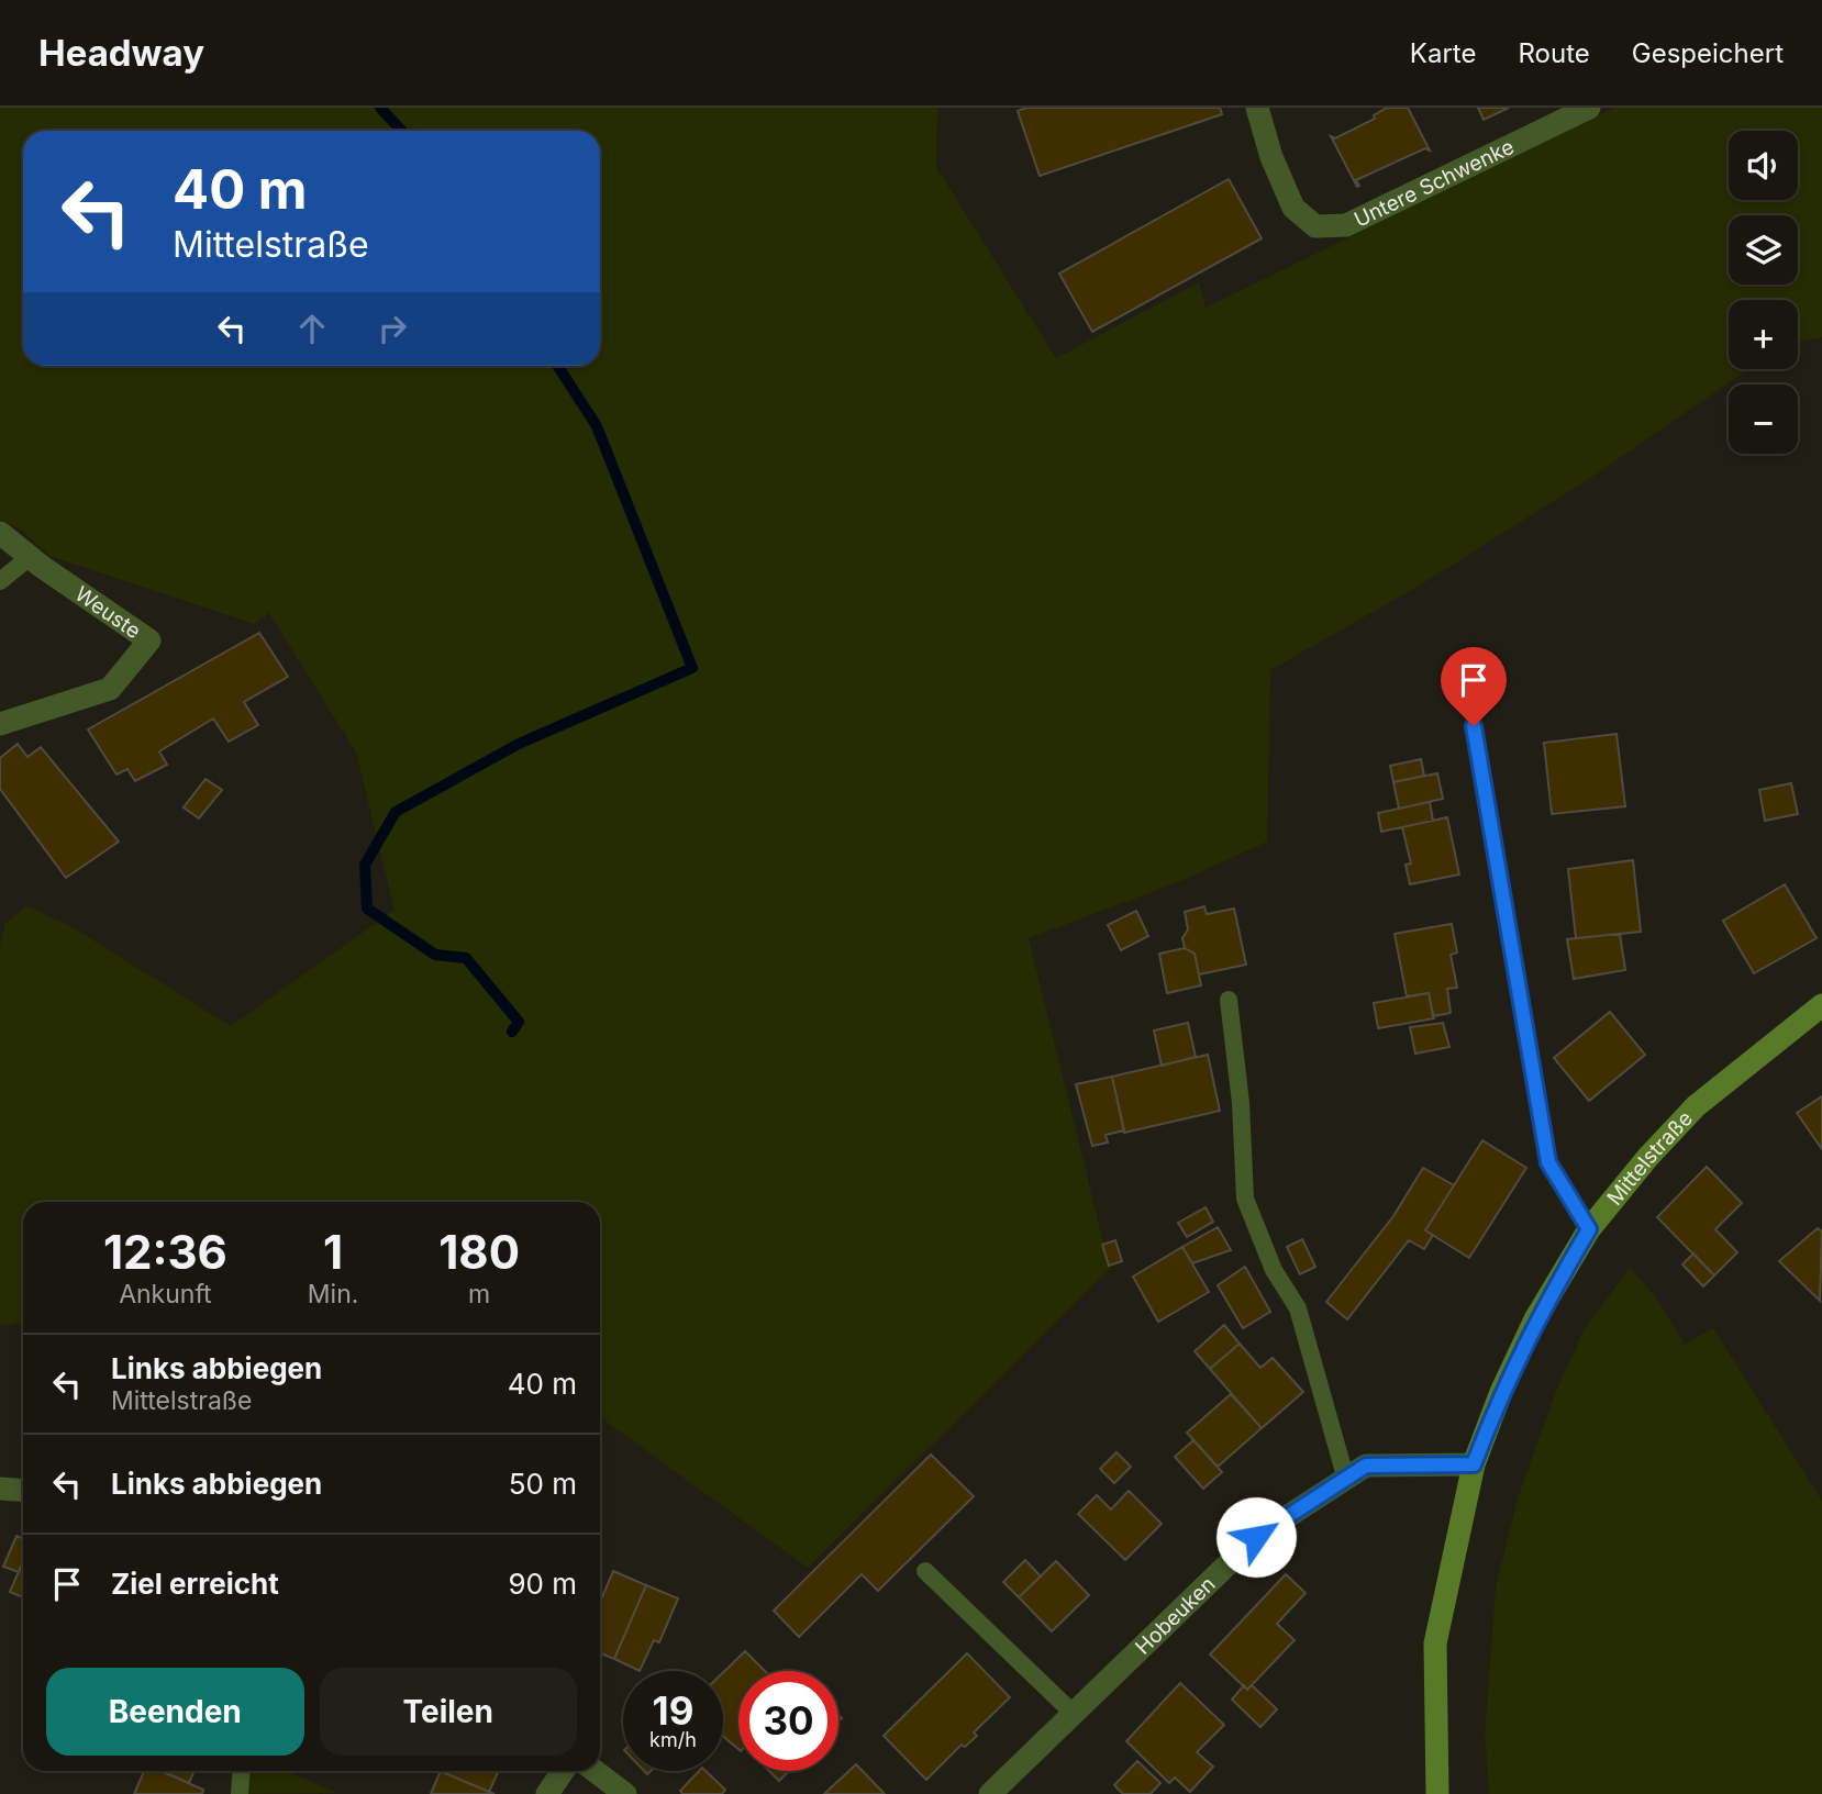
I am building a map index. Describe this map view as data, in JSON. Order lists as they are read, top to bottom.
{
  "streets": {
    "main road": ["Mittelstraße"],
    "street": ["Untere Schwenke", "Weuste", "Hobeuken"]
  },
  "crossings": [
    ["Mittelstraße", "Hobeuken"]
  ],
  "page": {
    "header": "Headway",
    "nav": ["Karte", "Route", "Gespeichert"],
    "map_buttons": ["+", "−"],
    "turn": ["40 m", "Mittelstraße"],
    "eta": [
      "12:36",
      "Ankunft",
      "1",
      "Min.",
      "180",
      "m"
    ],
    "list": [
      {
        "name": "Links abbiegen",
        "note": "Mittelstraße",
        "value": "40 m"
      },
      {
        "name": "Links abbiegen",
        "value": "50 m"
      },
      {
        "name": "Ziel erreicht",
        "value": "90 m"
      }
    ],
    "buttons": ["Beenden", "Teilen"],
    "speed": "19 km/h",
    "limit": "30"
  }
}
